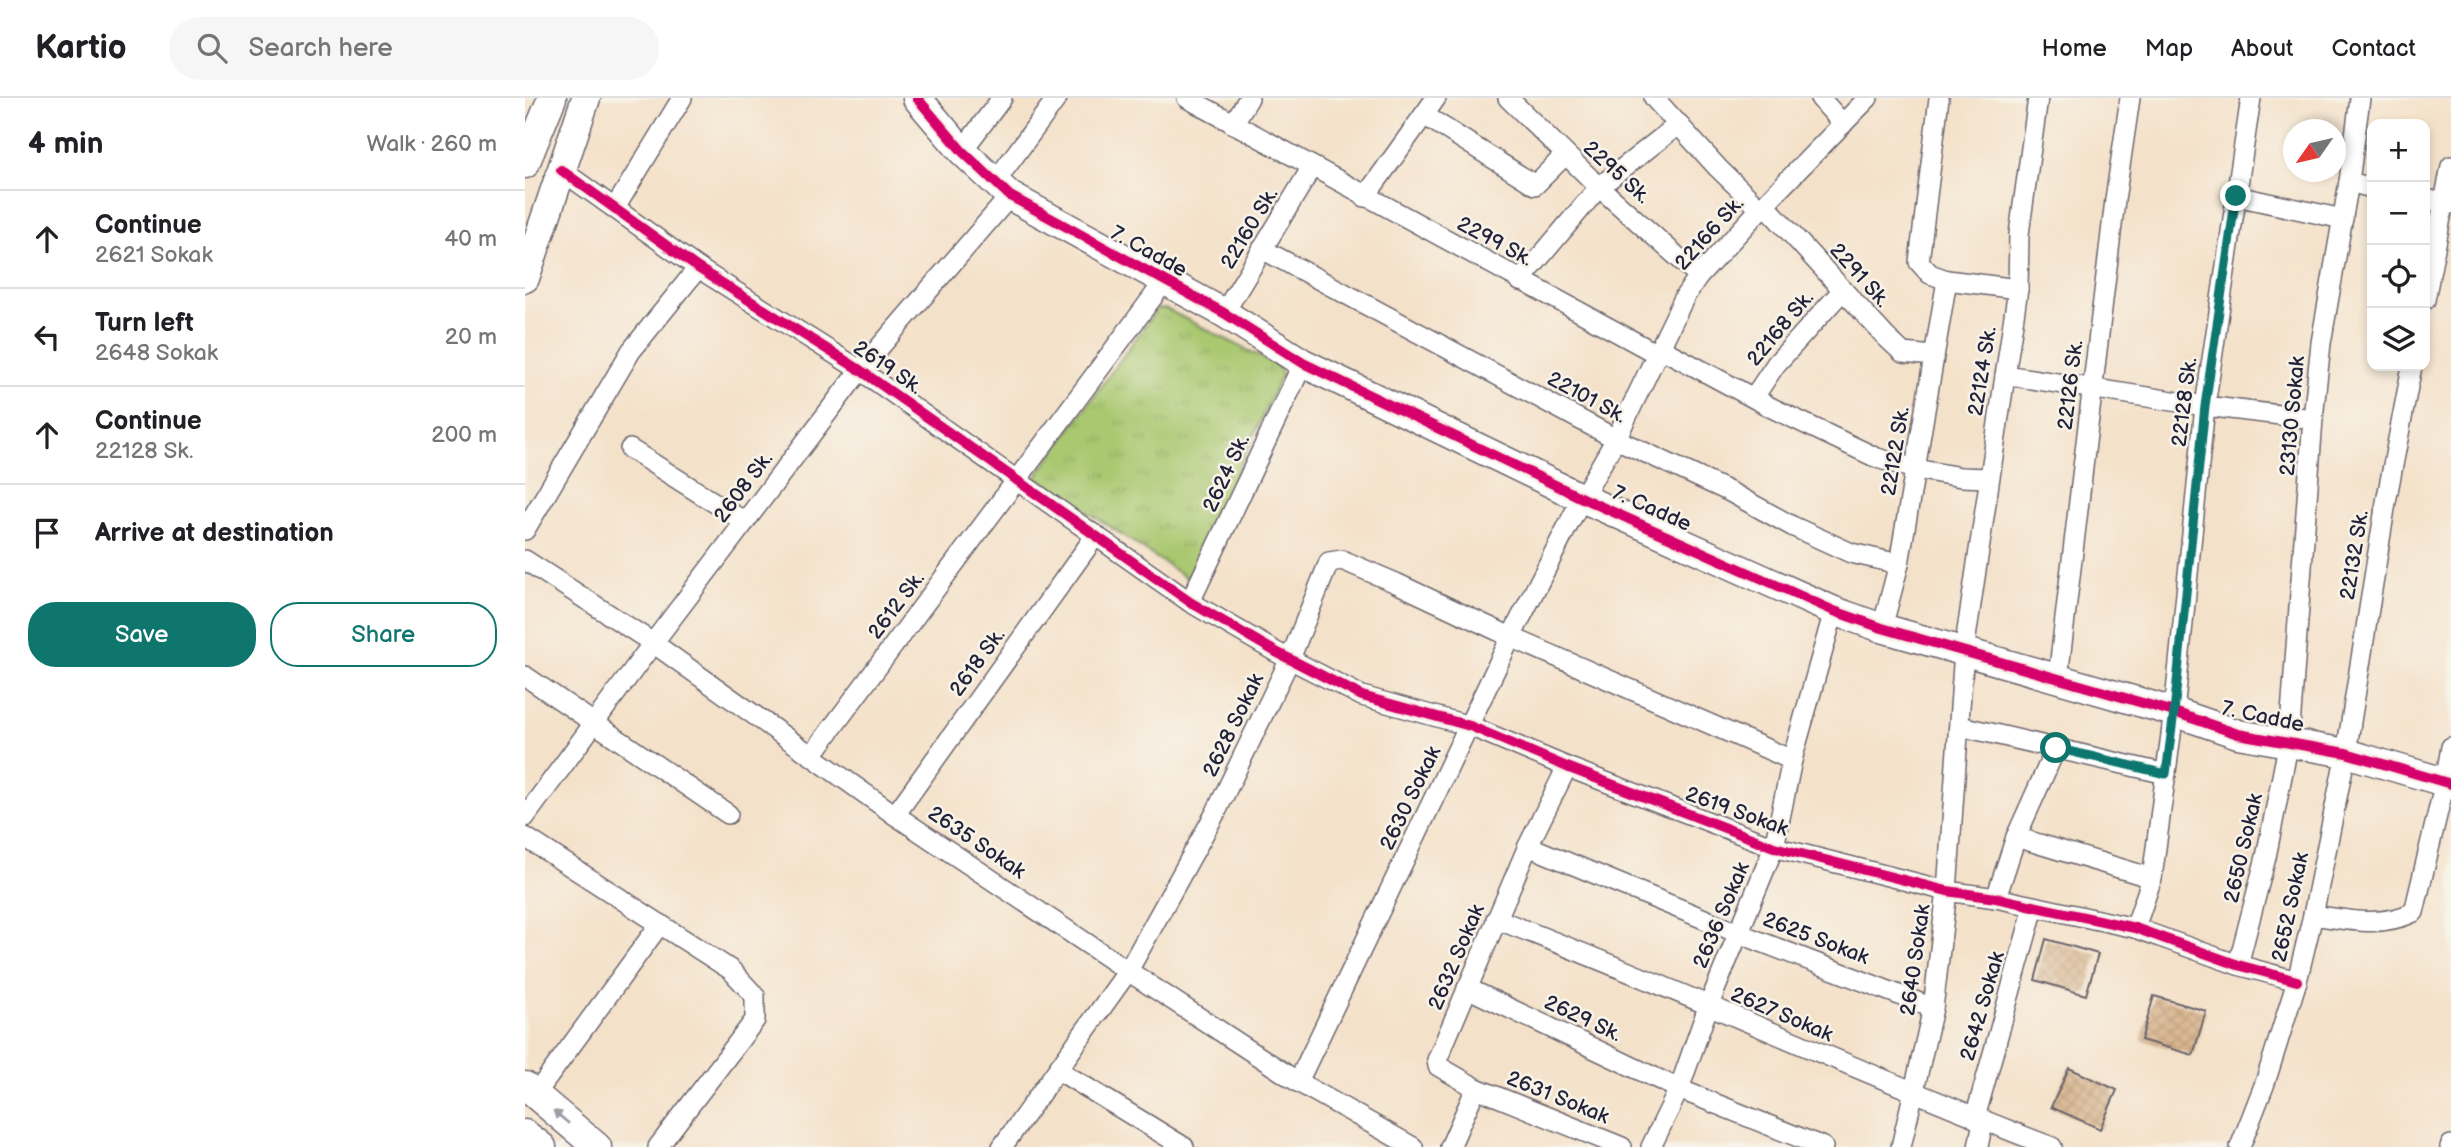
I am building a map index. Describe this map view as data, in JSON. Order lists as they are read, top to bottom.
{
  "streets": {
    "street": [
      "2295 Sk.",
      "22160 Sk.",
      "22166 Sk.",
      "2299 Sk.",
      "7. Cadde",
      "2291 Sk.",
      "22168 Sk.",
      "2619 Sk.",
      "22124 Sk.",
      "22126 Sk.",
      "22101 Sk.",
      "22128 Sk.",
      "23130 Sokak",
      "22122 Sk.",
      "2624 Sk.",
      "2608 Sk.",
      "22132 Sk.",
      "2612 Sk.",
      "2618 Sk.",
      "2628 Sokak",
      "2630 Sokak",
      "2619 Sokak",
      "2635 Sokak",
      "2650 Sokak",
      "2652 Sokak",
      "2636 Sokak",
      "2625 Sokak",
      "2632 Sokak",
      "2640 Sokak",
      "2642 Sokak",
      "2627 Sokak",
      "2629 Sk.",
      "2631 Sokak"
    ]
  },
  "crossings": [
    ["2295 Sk.", "22166 Sk."],
    ["22160 Sk.", "2299 Sk."],
    ["22160 Sk.", "7. Cadde"],
    ["22160 Sk.", "22101 Sk."],
    ["22166 Sk.", "2299 Sk."],
    ["22166 Sk.", "7. Cadde"],
    ["22166 Sk.", "2291 Sk."],
    ["22166 Sk.", "22101 Sk."],
    ["22166 Sk.", "2630 Sokak"],
    ["2299 Sk.", "22168 Sk."],
    ["2299 Sk.", "22124 Sk."],
    ["2299 Sk.", "22122 Sk."],
    ["7. Cadde", "22124 Sk."],
    ["7. Cadde", "22126 Sk."],
    ["7. Cadde", "22128 Sk."],
    ["7. Cadde", "23130 Sokak"],
    ["7. Cadde", "22122 Sk."],
    ["7. Cadde", "2624 Sk."],
    ["7. Cadde", "2608 Sk."],
    ["7. Cadde", "22132 Sk."],
    ["7. Cadde", "2612 Sk."],
    ["7. Cadde", "2630 Sokak"],
    ["7. Cadde", "2650 Sokak"],
    ["7. Cadde", "2652 Sokak"],
    ["7. Cadde", "2636 Sokak"],
    ["7. Cadde", "2640 Sokak"],
    ["2291 Sk.", "22168 Sk."],
    ["2291 Sk.", "22122 Sk."],
    ["2619 Sk.", "2624 Sk."],
    ["2619 Sk.", "2608 Sk."],
    ["2619 Sk.", "2612 Sk."],
    ["2619 Sk.", "2618 Sk."],
    ["2619 Sk.", "2619 Sokak"],
    ["22124 Sk.", "2640 Sokak"],
    ["22101 Sk.", "22122 Sk."],
    ["22128 Sk.", "2619 Sokak"],
    ["23130 Sokak", "2650 Sokak"],
    ["2624 Sk.", "2619 Sokak"],
    ["2608 Sk.", "2635 Sokak"],
    ["22132 Sk.", "2652 Sokak"],
    ["2612 Sk.", "2635 Sokak"],
    ["2618 Sk.", "2635 Sokak"],
    ["2628 Sokak", "2630 Sokak"],
    ["2628 Sokak", "2619 Sokak"],
    ["2628 Sokak", "2635 Sokak"],
    ["2628 Sokak", "2636 Sokak"],
    ["2630 Sokak", "2619 Sokak"],
    ["2630 Sokak", "2635 Sokak"],
    ["2619 Sokak", "2650 Sokak"],
    ["2619 Sokak", "2652 Sokak"],
    ["2619 Sokak", "2636 Sokak"],
    ["2619 Sokak", "2632 Sokak"],
    ["2619 Sokak", "2640 Sokak"],
    ["2619 Sokak", "2642 Sokak"],
    ["2636 Sokak", "2625 Sokak"],
    ["2636 Sokak", "2627 Sokak"],
    ["2636 Sokak", "2629 Sk."],
    ["2625 Sokak", "2632 Sokak"],
    ["2625 Sokak", "2640 Sokak"],
    ["2632 Sokak", "2627 Sokak"],
    ["2632 Sokak", "2629 Sk."],
    ["2632 Sokak", "2631 Sokak"],
    ["2640 Sokak", "2627 Sokak"],
    ["2642 Sokak", "2627 Sokak"]
  ],
  "north": "bottom left",
  "page": {
    "header": "Kartio",
    "search": "Search here",
    "nav": [
      "Home",
      "Map",
      "About",
      "Contact"
    ],
    "heading": ["4 min", "Walk · 260 m"],
    "map_buttons": ["+", "−"],
    "list": [
      ["Continue", "2621 Sokak", "40 m"],
      ["Turn left", "2648 Sokak", "20 m"],
      ["Continue", "22128 Sk.", "200 m"],
      "Arrive at destination"
    ],
    "buttons": ["Save", "Share"]
  }
}
